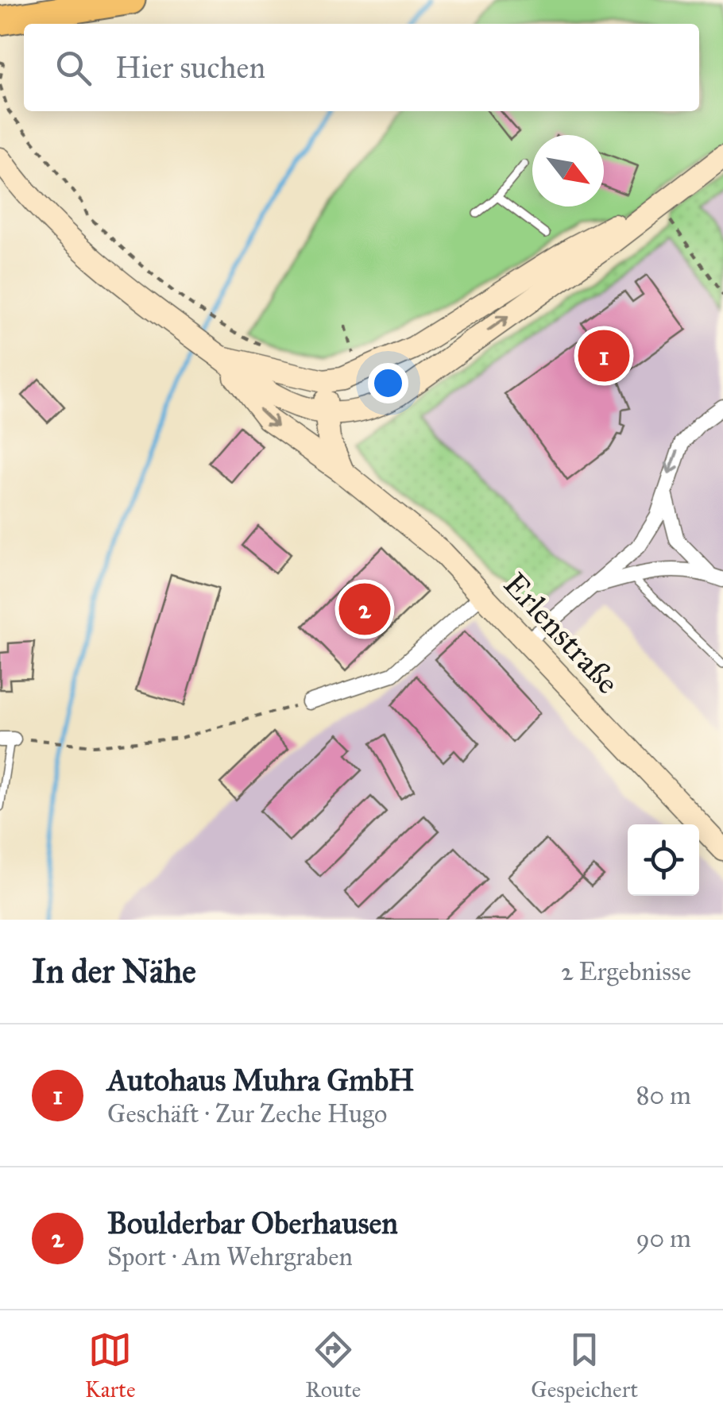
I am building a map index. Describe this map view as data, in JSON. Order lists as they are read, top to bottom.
{
  "streets": {
    "main road": ["Erlenstraße"]
  },
  "north": "bottom right",
  "page": {
    "search": "Hier suchen",
    "pins": ["1", "2"],
    "heading": ["In der Nähe", "2 Ergebnisse"],
    "list": [
      {
        "mark": "1",
        "name": "Autohaus Muhra GmbH",
        "note": "Geschäft · Zur Zeche Hugo",
        "value": "80 m"
      },
      {
        "mark": "2",
        "name": "Boulderbar Oberhausen",
        "note": "Sport · Am Wehrgraben",
        "value": "90 m"
      }
    ],
    "nav": ["Karte", "Route", "Gespeichert"]
  }
}
